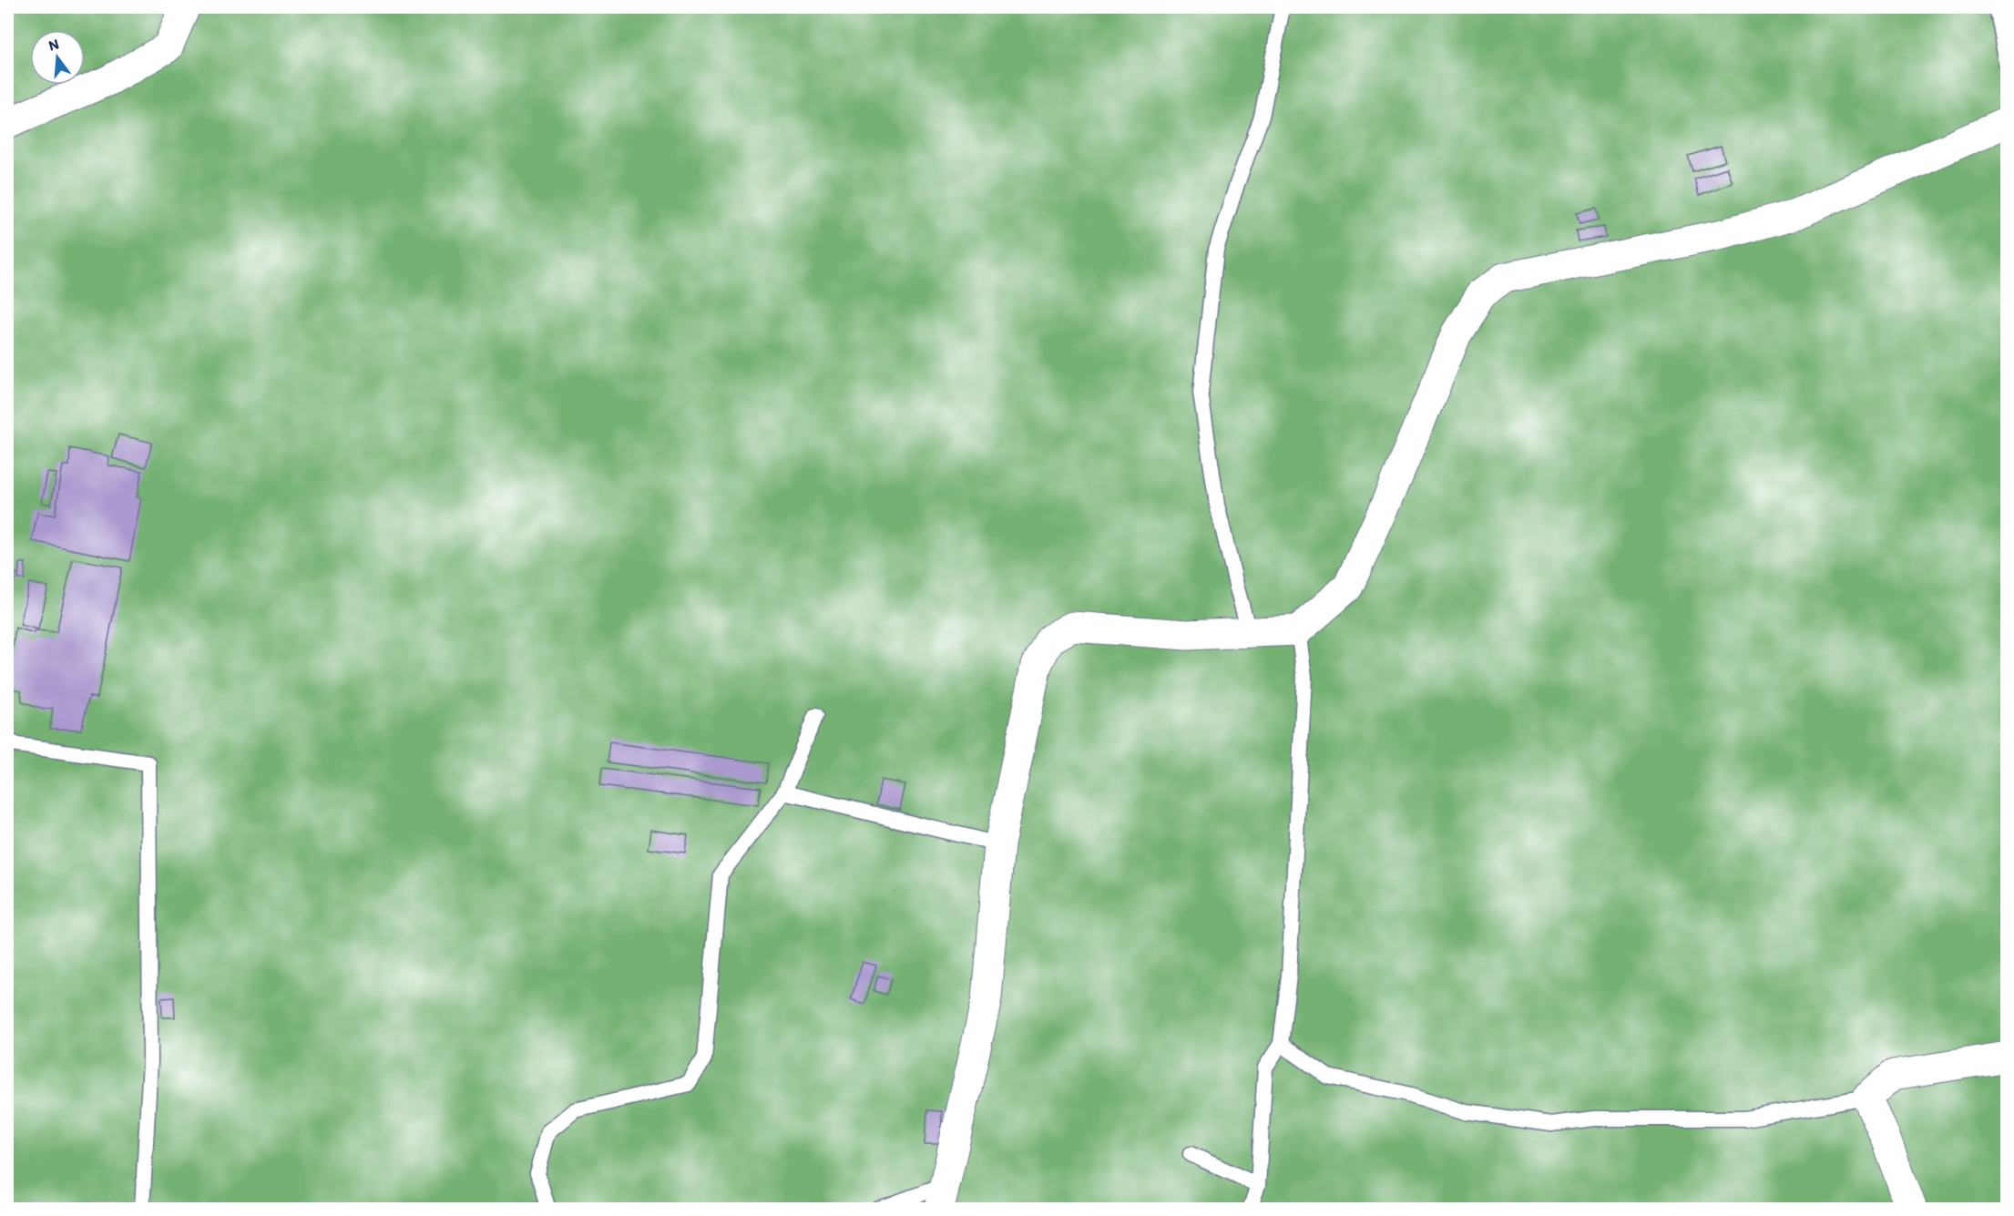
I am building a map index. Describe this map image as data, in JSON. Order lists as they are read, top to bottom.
{
  "north": "top"
}
